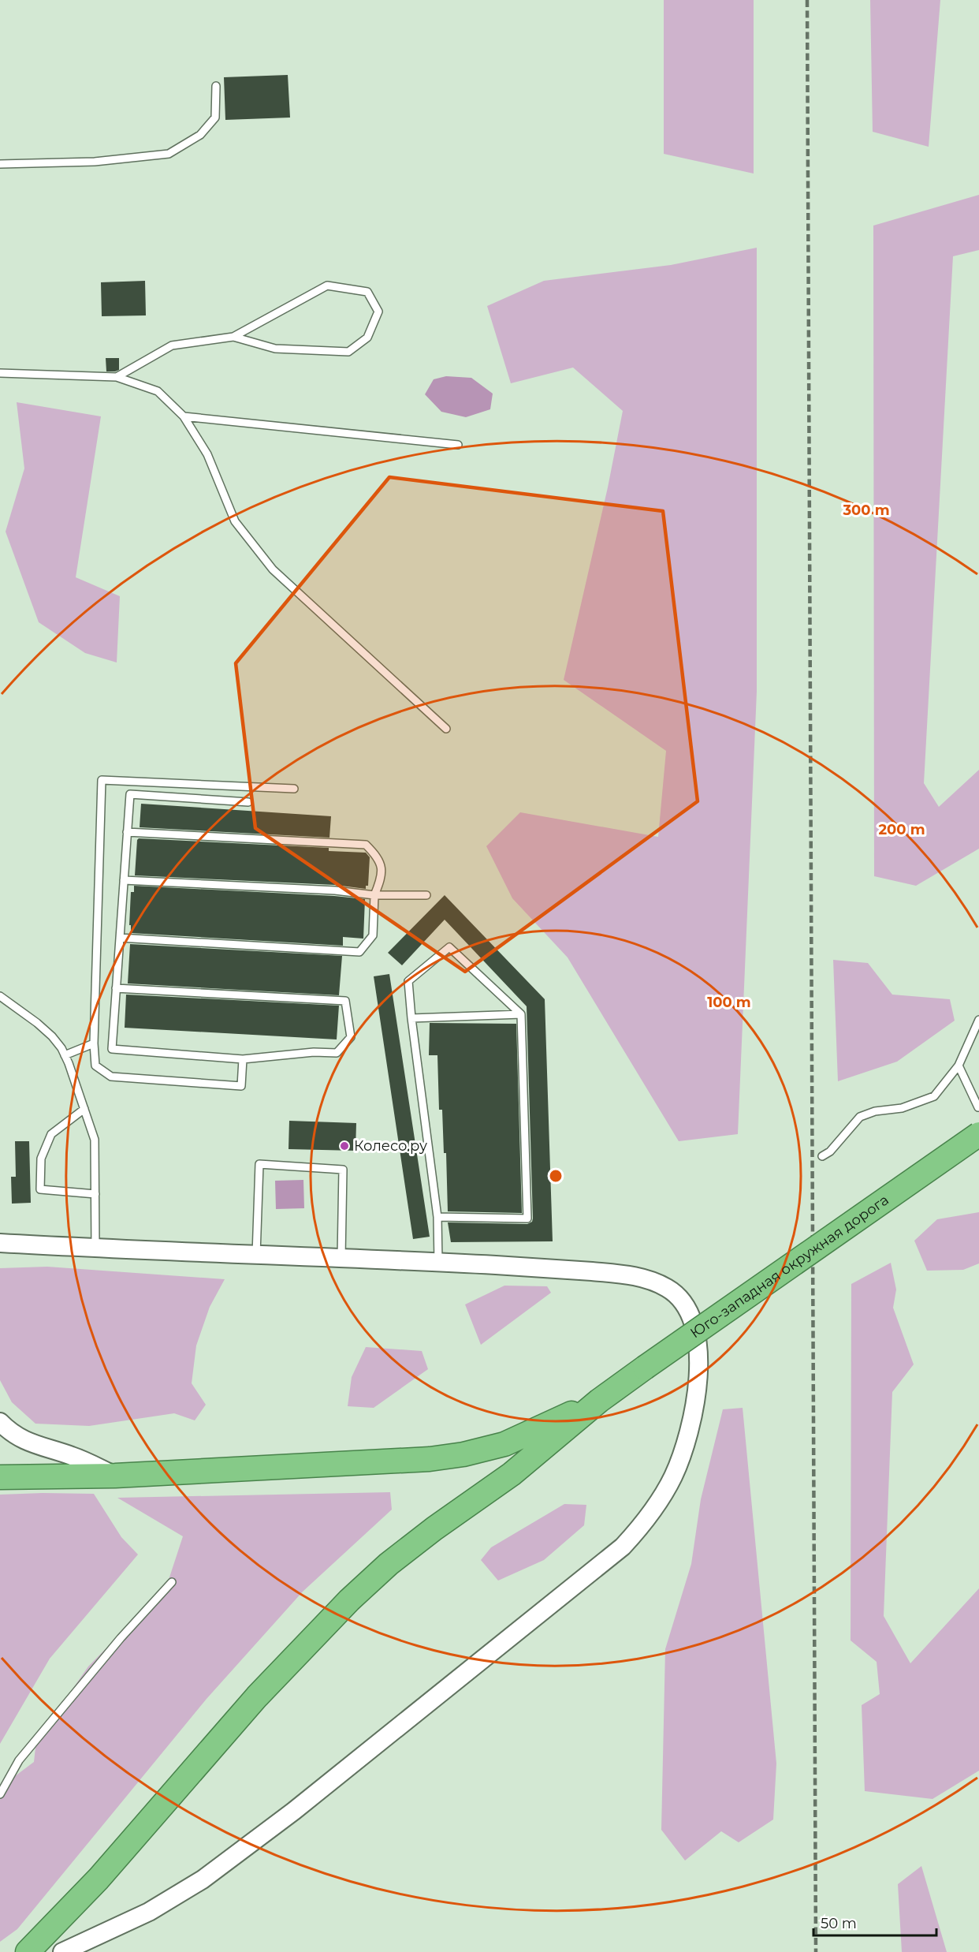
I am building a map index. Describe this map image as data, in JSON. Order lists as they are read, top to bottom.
{
  "streets": {
    "highway": ["Юго-западная окружная дорога"]
  },
  "places": ["Колесо.ру"],
  "scale_bar": "50 m",
  "rings": ["300 m", "200 m", "100 m"]
}
